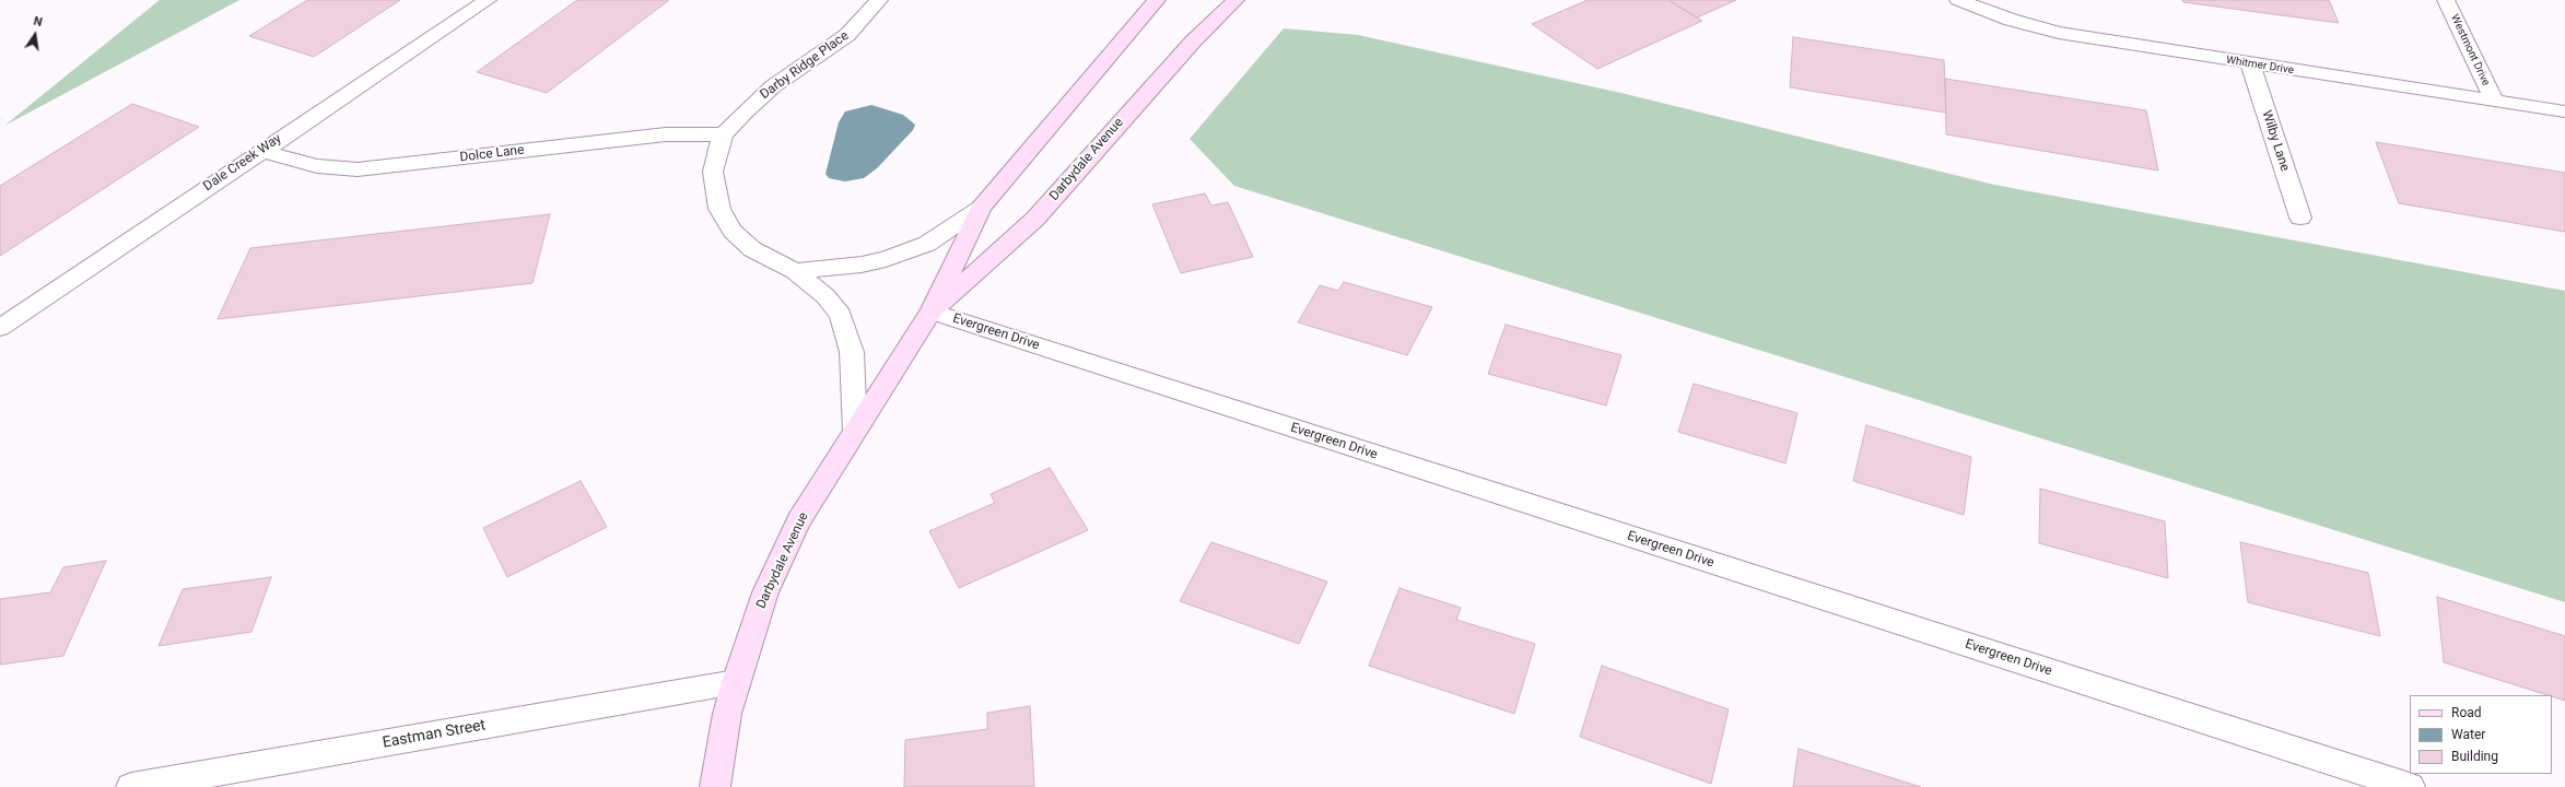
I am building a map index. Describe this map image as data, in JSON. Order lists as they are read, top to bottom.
{
  "streets": {
    "street": [
      "Westmont Drive",
      "Darby Ridge Place",
      "Whitmer Drive",
      "Wilby Lane",
      "Dolce Lane",
      "Darbydale Avenue",
      "Dale Creek Way",
      "Evergreen Drive",
      "Eastman Street"
    ]
  },
  "crossings": [
    ["Westmont Drive", "Whitmer Drive"],
    ["Darby Ridge Place", "Dolce Lane"],
    ["Darby Ridge Place", "Darbydale Avenue"],
    ["Whitmer Drive", "Wilby Lane"],
    ["Dolce Lane", "Dale Creek Way"],
    ["Darbydale Avenue", "Evergreen Drive"],
    ["Darbydale Avenue", "Eastman Street"]
  ],
  "legend": ["Road", "Water", "Building"],
  "north": "top"
}
